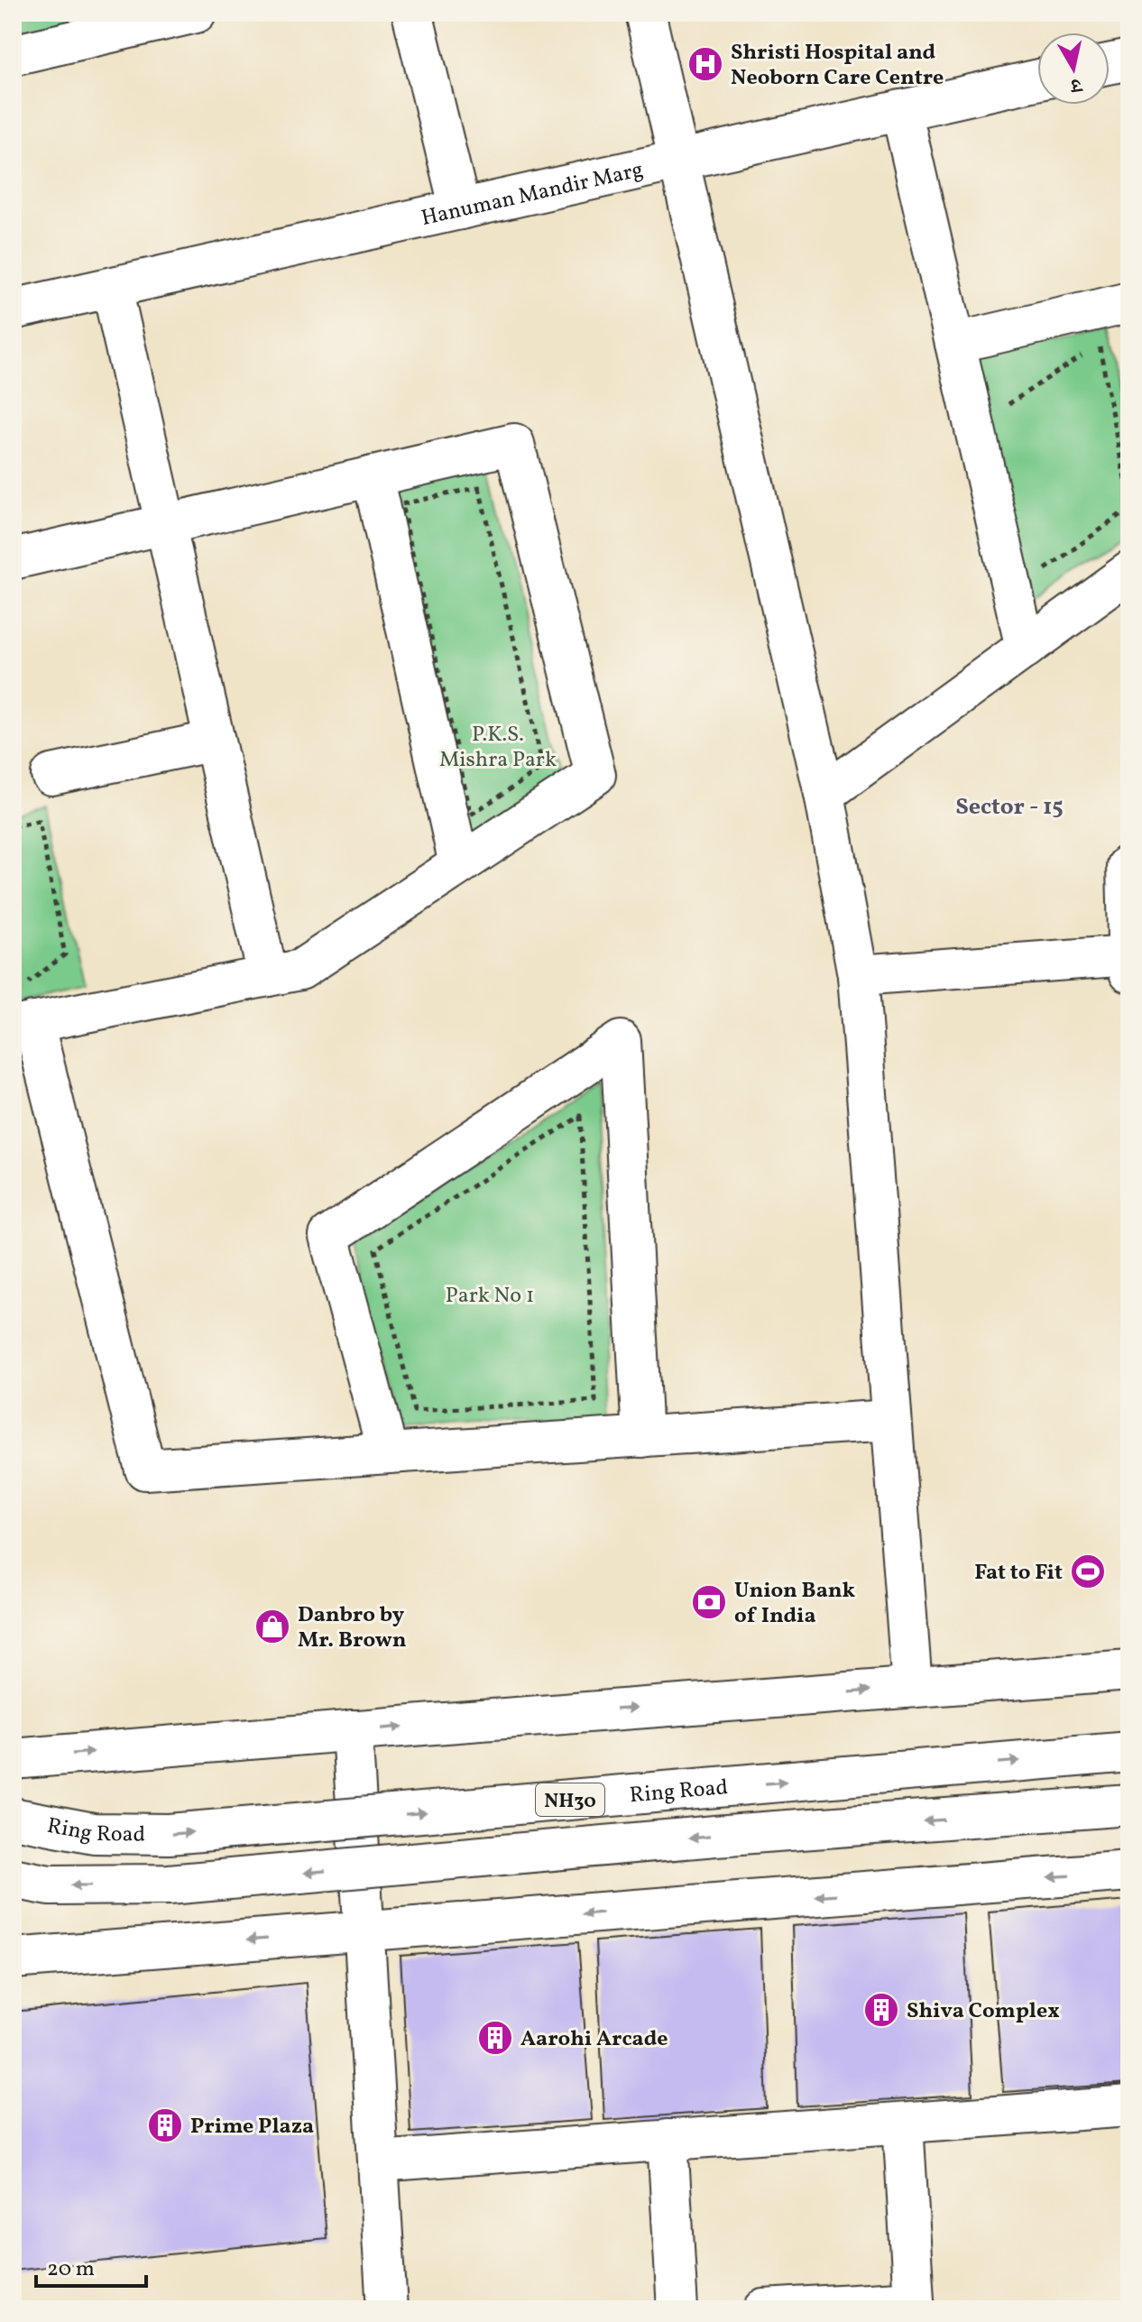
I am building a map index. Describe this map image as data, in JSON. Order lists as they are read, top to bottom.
{
  "streets": {
    "main road": ["Hanuman Mandir Marg", "Ring Road", "NH30"]
  },
  "districts": ["Sector - 15"],
  "parks": ["P.K.S. Mishra Park", "Park No 1"],
  "places": {
    "hospital": ["Shristi Hospital and Neoborn Care Centre"],
    "sports": ["Fat to Fit"],
    "bank": ["Union Bank of India"],
    "shop": ["Danbro by Mr. Brown"],
    "building": ["Shiva Complex", "Aarohi Arcade", "Prime Plaza"]
  },
  "scale_bar": "20 m",
  "north": "bottom"
}
